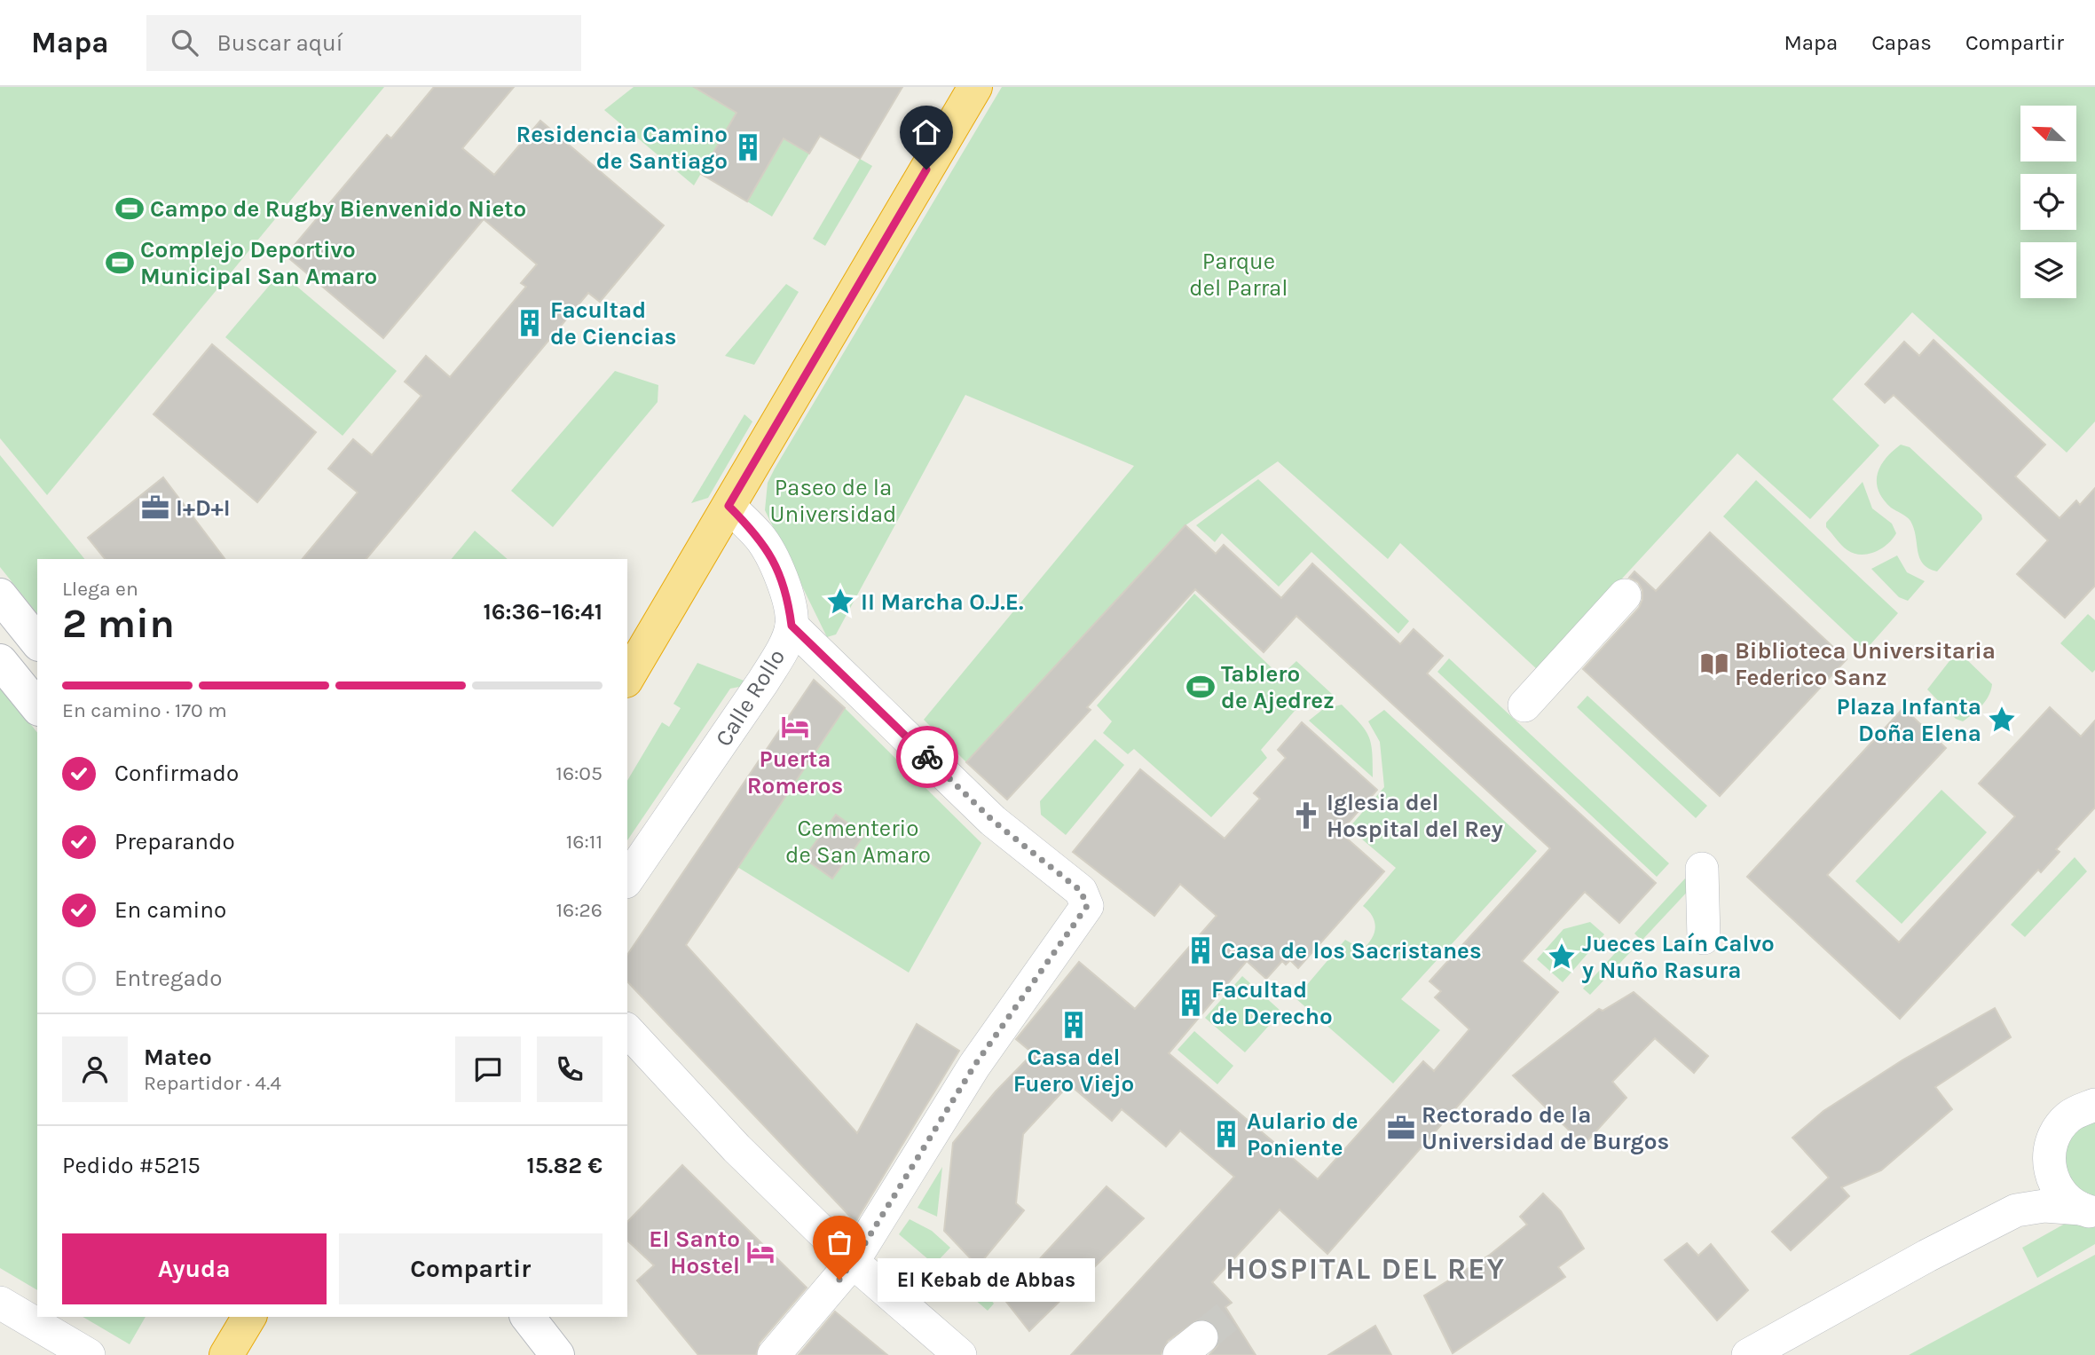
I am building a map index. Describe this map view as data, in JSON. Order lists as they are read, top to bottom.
{
  "streets": {
    "street": ["Calle Rollo"]
  },
  "districts": ["HOSPITAL DEL REY"],
  "parks": ["Parque del Parral", "Paseo de la Universidad", "Cementerio de San Amaro"],
  "places": {
    "building": [
      "Residencia Camino de Santiago",
      "Facultad de Ciencias",
      "Casa de los Sacristanes",
      "Facultad de Derecho",
      "Casa del Fuero Viejo",
      "Aulario de Poniente"
    ],
    "sports": ["Campo de Rugby Bienvenido Nieto", "Complejo Deportivo Municipal San Amaro", "Tablero de Ajedrez"],
    "office": ["I+D+I", "Rectorado de la Universidad de Burgos"],
    "place": ["II Marcha O.J.E.", "Plaza Infanta Doña Elena", "Jueces Laín Calvo y Nuño Rasura"],
    "library": ["Biblioteca Universitaria Federico Sanz"],
    "hotel": ["Puerta Romeros", "El Santo Hostel"],
    "church": ["Iglesia del Hospital del Rey"],
    "other": ["El Kebab de Abbas"]
  },
  "north": "top left",
  "page": {
    "header": "Mapa",
    "search": "Buscar aquí",
    "nav": ["Mapa", "Capas", "Compartir"],
    "heading": ["2 min", "Llega en", "16:36–16:41"],
    "panel": [
      "Mateo",
      "Repartidor · 4.4",
      "Pedido #5215",
      "15.82 €"
    ],
    "bar": "En camino · 170 m",
    "list": [
      ["Confirmado", "16:05"],
      ["Preparando", "16:11"],
      ["En camino", "16:26"],
      "Entregado"
    ],
    "buttons": ["Ayuda", "Compartir"],
    "bubble": "El Kebab de Abbas"
  }
}
